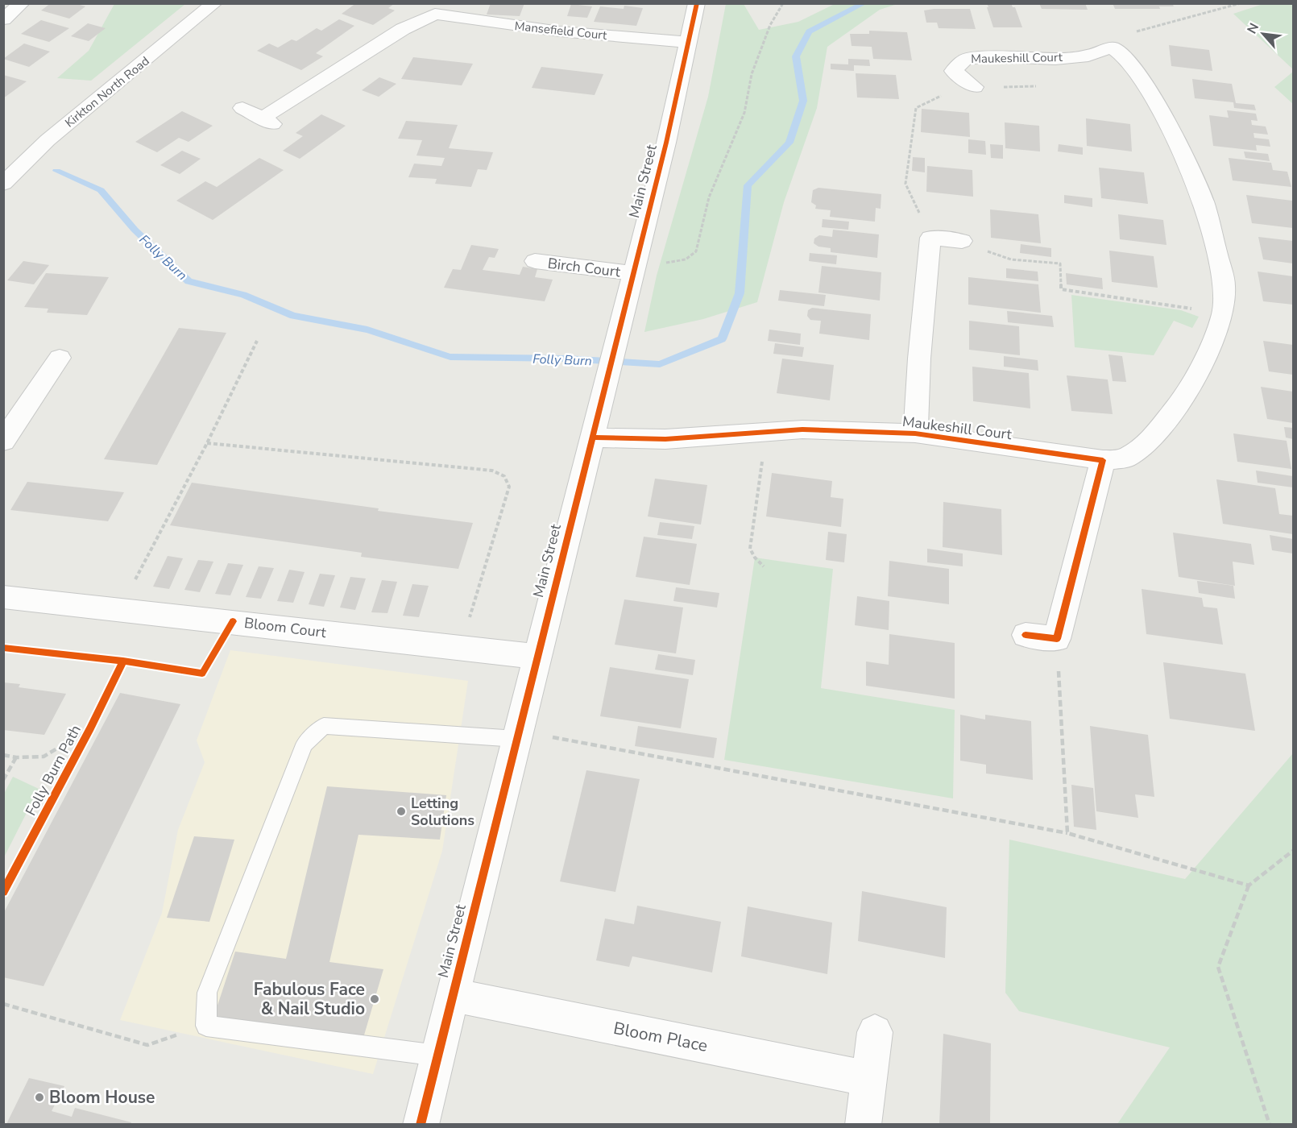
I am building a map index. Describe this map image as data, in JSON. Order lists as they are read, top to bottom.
{
  "streets": {
    "street": [
      "Mansefield Court",
      "Maukeshill Court",
      "Kirkton North Road",
      "Main Street",
      "Birch Court",
      "Bloom Court",
      "Bloom Place"
    ],
    "cycle path": ["Folly Burn Path"]
  },
  "crossings": [
    ["Mansefield Court", "Main Street"],
    ["Maukeshill Court", "Main Street"],
    ["Main Street", "Birch Court"],
    ["Main Street", "Bloom Court"],
    ["Main Street", "Bloom Place"]
  ],
  "water": ["Folly Burn"],
  "places": ["Letting Solutions", "Fabulous Face & Nail Studio", "Bloom House"],
  "north": "top left"
}
